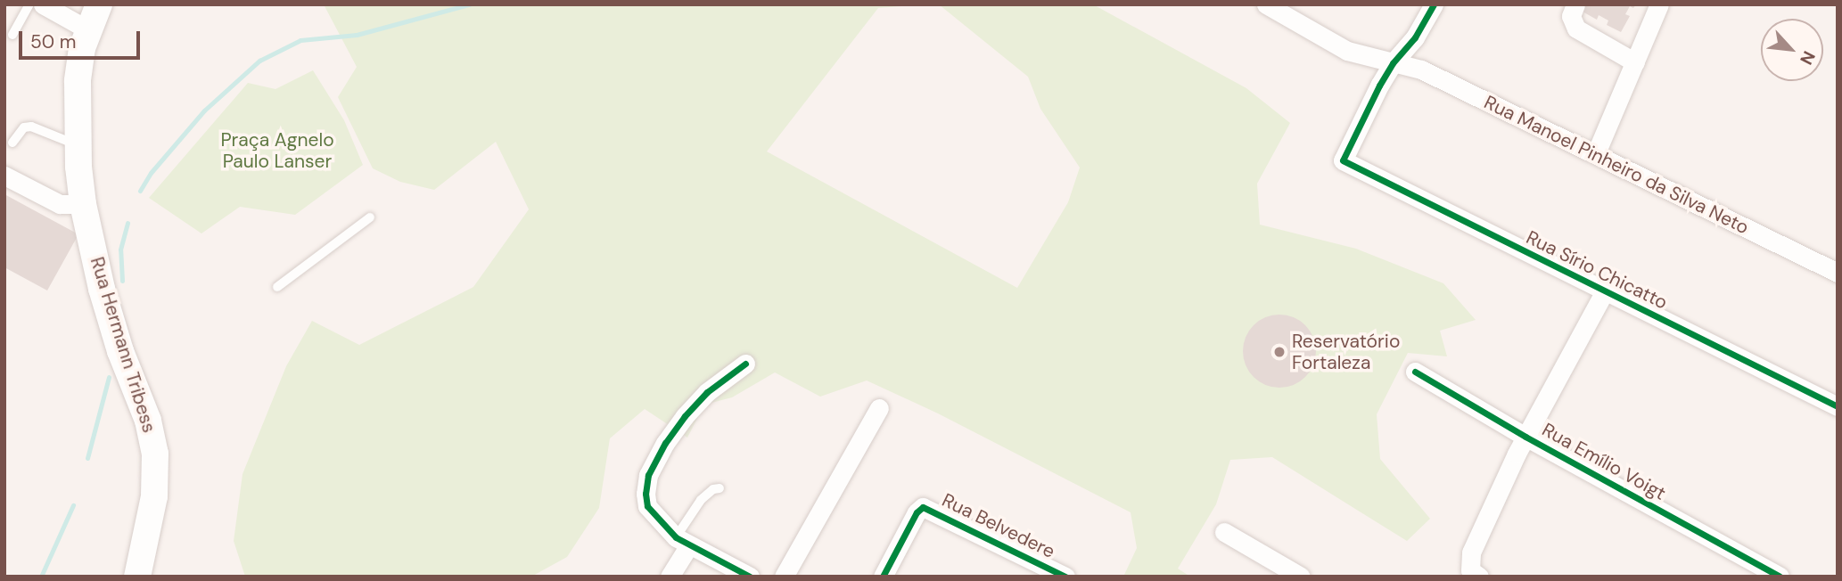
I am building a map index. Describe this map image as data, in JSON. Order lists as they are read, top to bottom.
{
  "streets": {
    "main road": ["Rua Hermann Tribess"],
    "street": [
      "Rua Manoel Pinheiro da Silva Neto",
      "Rua Sírio Chicatto",
      "Rua Emílio Voigt",
      "Rua Belvedere"
    ]
  },
  "crossings": [
    ["Rua Manoel Pinheiro da Silva Neto", "Rua Sírio Chicatto"]
  ],
  "parks": ["Praça Agnelo Paulo Lanser"],
  "places": ["Reservatório Fortaleza"],
  "scale_bar": "50 m",
  "north": "bottom right"
}
